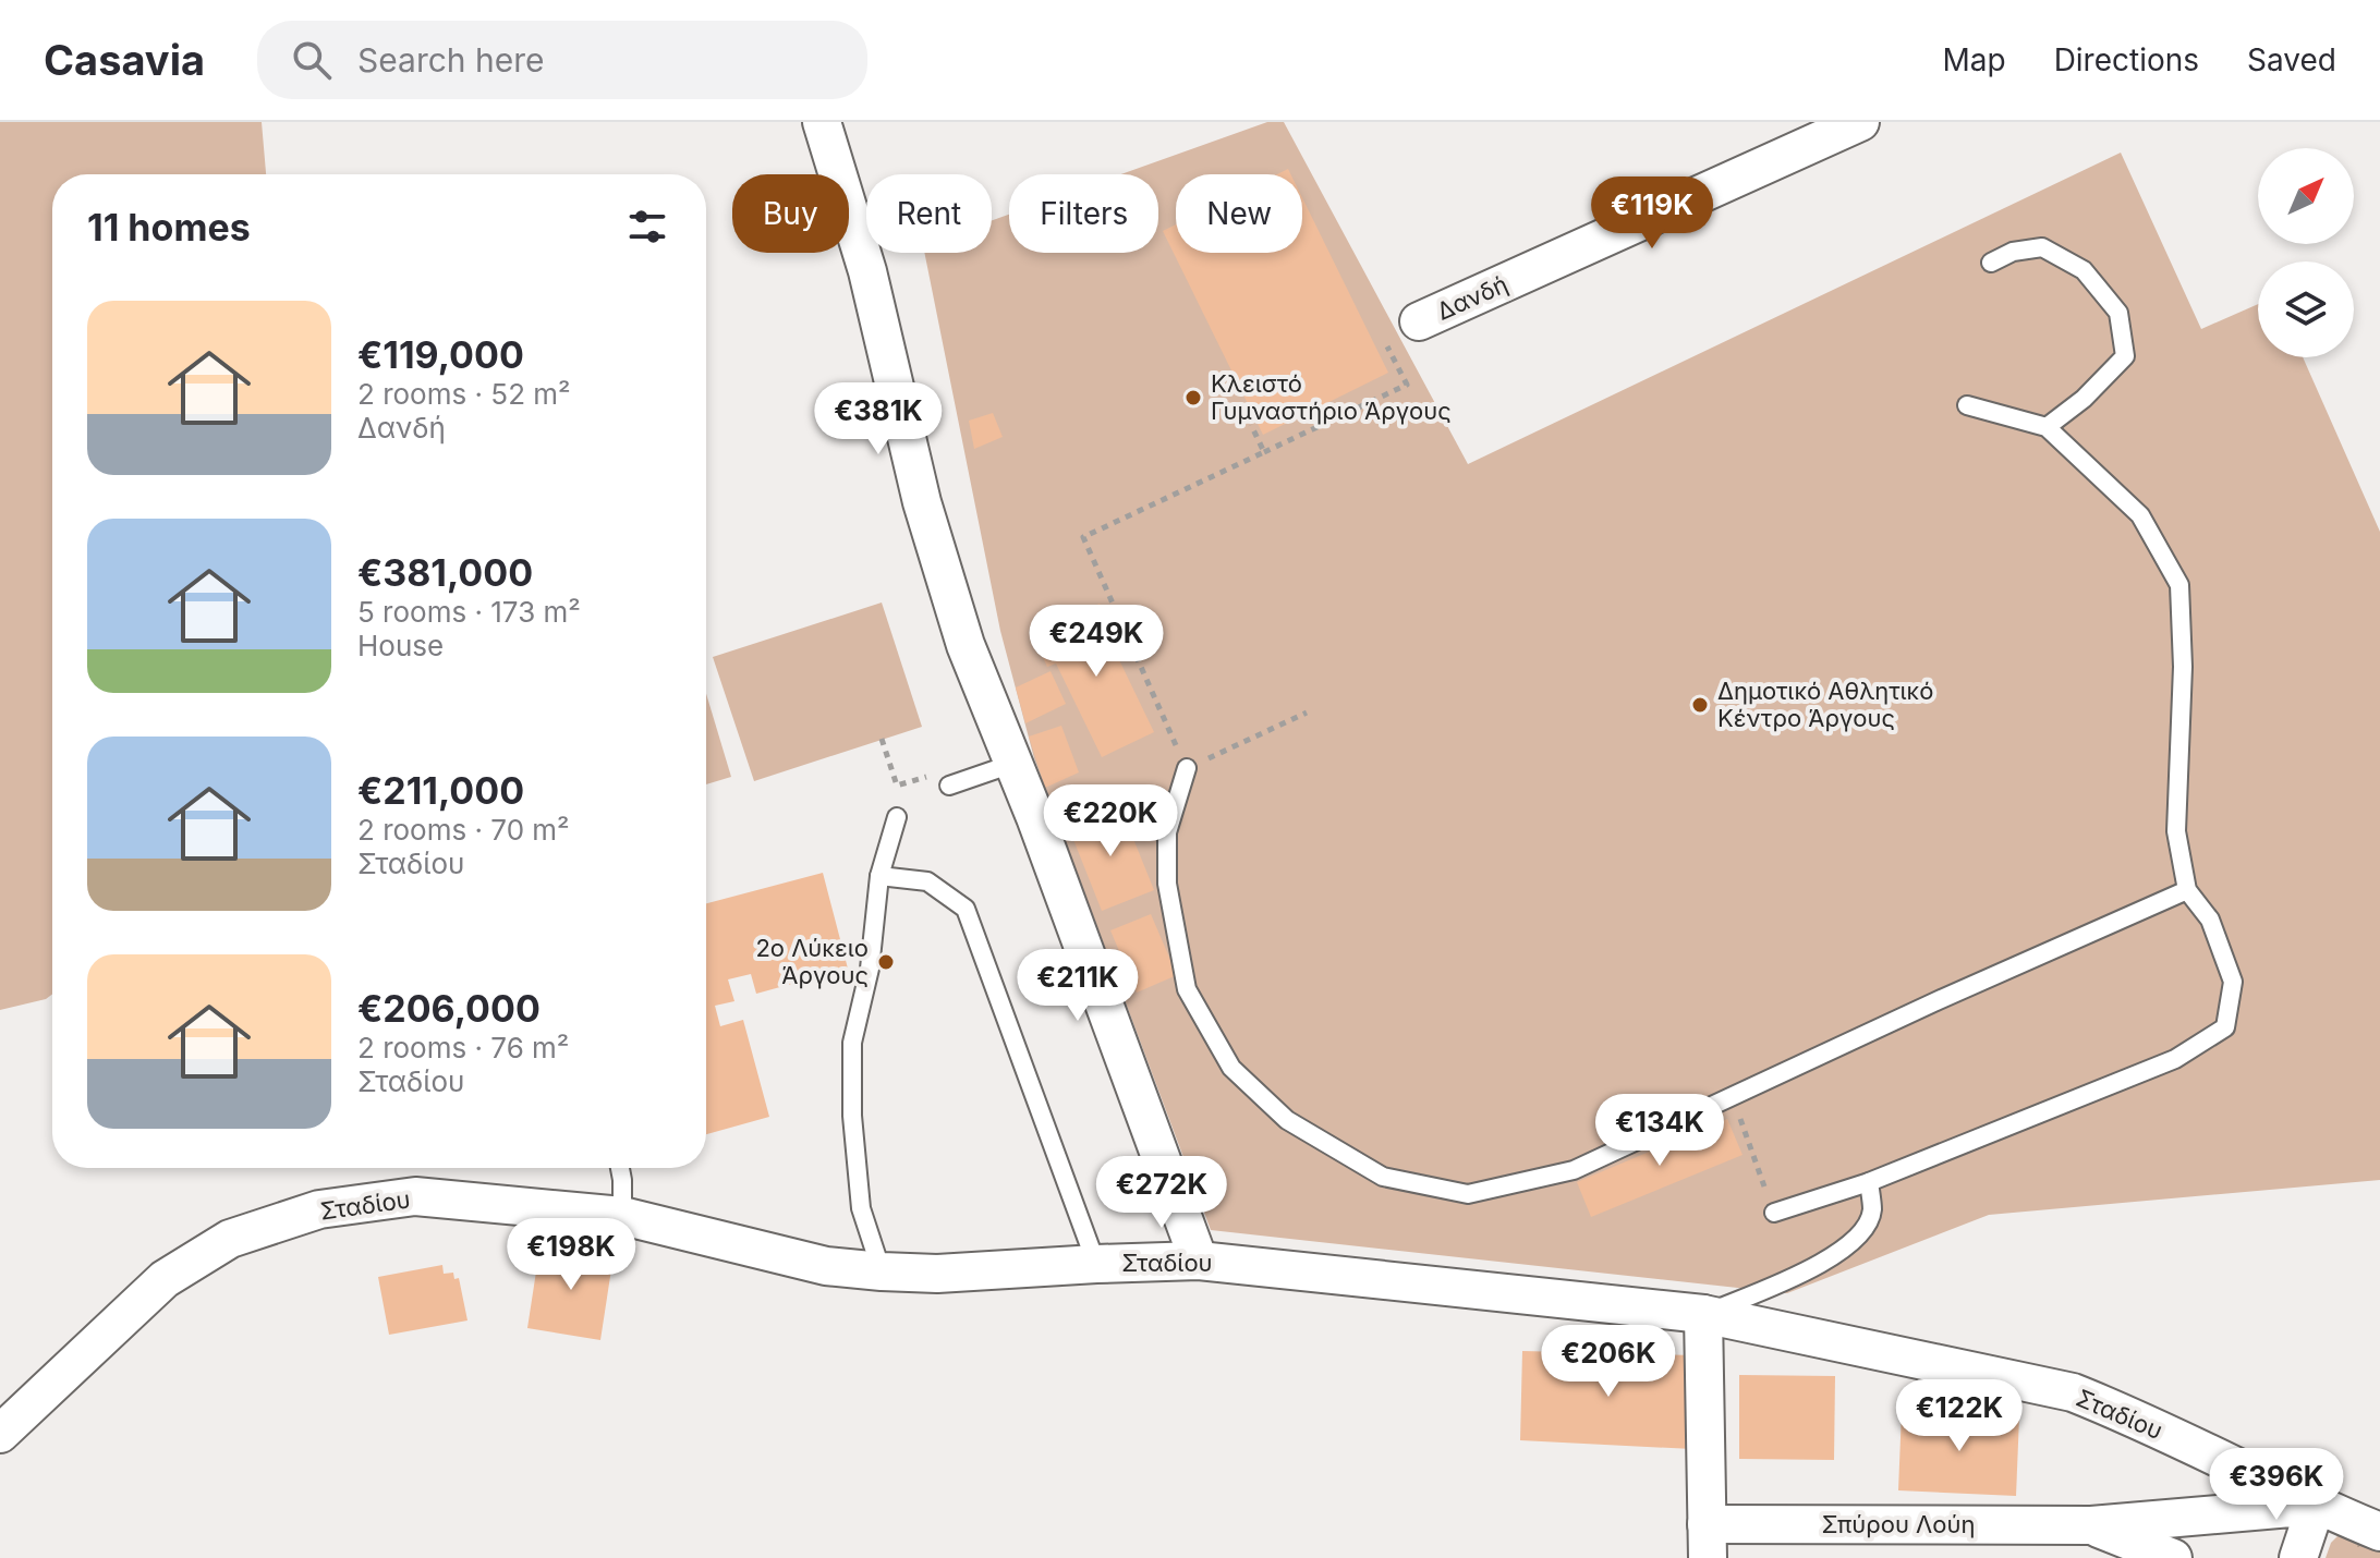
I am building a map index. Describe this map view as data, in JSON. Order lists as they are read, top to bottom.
{
  "streets": {
    "street": ["Δανδή", "Σταδίου", "Σπύρου Λούη"]
  },
  "crossings": [
    ["Σταδίου", "Σπύρου Λούη"]
  ],
  "places": ["Κλειστό Γυμναστήριο Άργους", "Δημοτικό Αθλητικό Κέντρο Άργους", "2ο Λύκειο Άργους"],
  "north": "top right",
  "page": {
    "header": "Casavia",
    "search": "Search here",
    "nav": ["Map", "Directions", "Saved"],
    "chip": [
      "Buy",
      "Rent",
      "Filters",
      "New"
    ],
    "heading": "11 homes",
    "price": [
      "€119K",
      "€381K",
      "€249K",
      "€220K",
      "€211K",
      "€134K",
      "€272K",
      "€198K",
      "€206K",
      "€122K",
      "€396K"
    ],
    "list": [
      {
        "name": "€119,000",
        "note": "2 rooms · 52 m² · Δανδή"
      },
      {
        "name": "€381,000",
        "note": "5 rooms · 173 m² · House"
      },
      {
        "name": "€211,000",
        "note": "2 rooms · 70 m² · Σταδίου"
      },
      {
        "name": "€206,000",
        "note": "2 rooms · 76 m² · Σταδίου"
      }
    ]
  }
}
